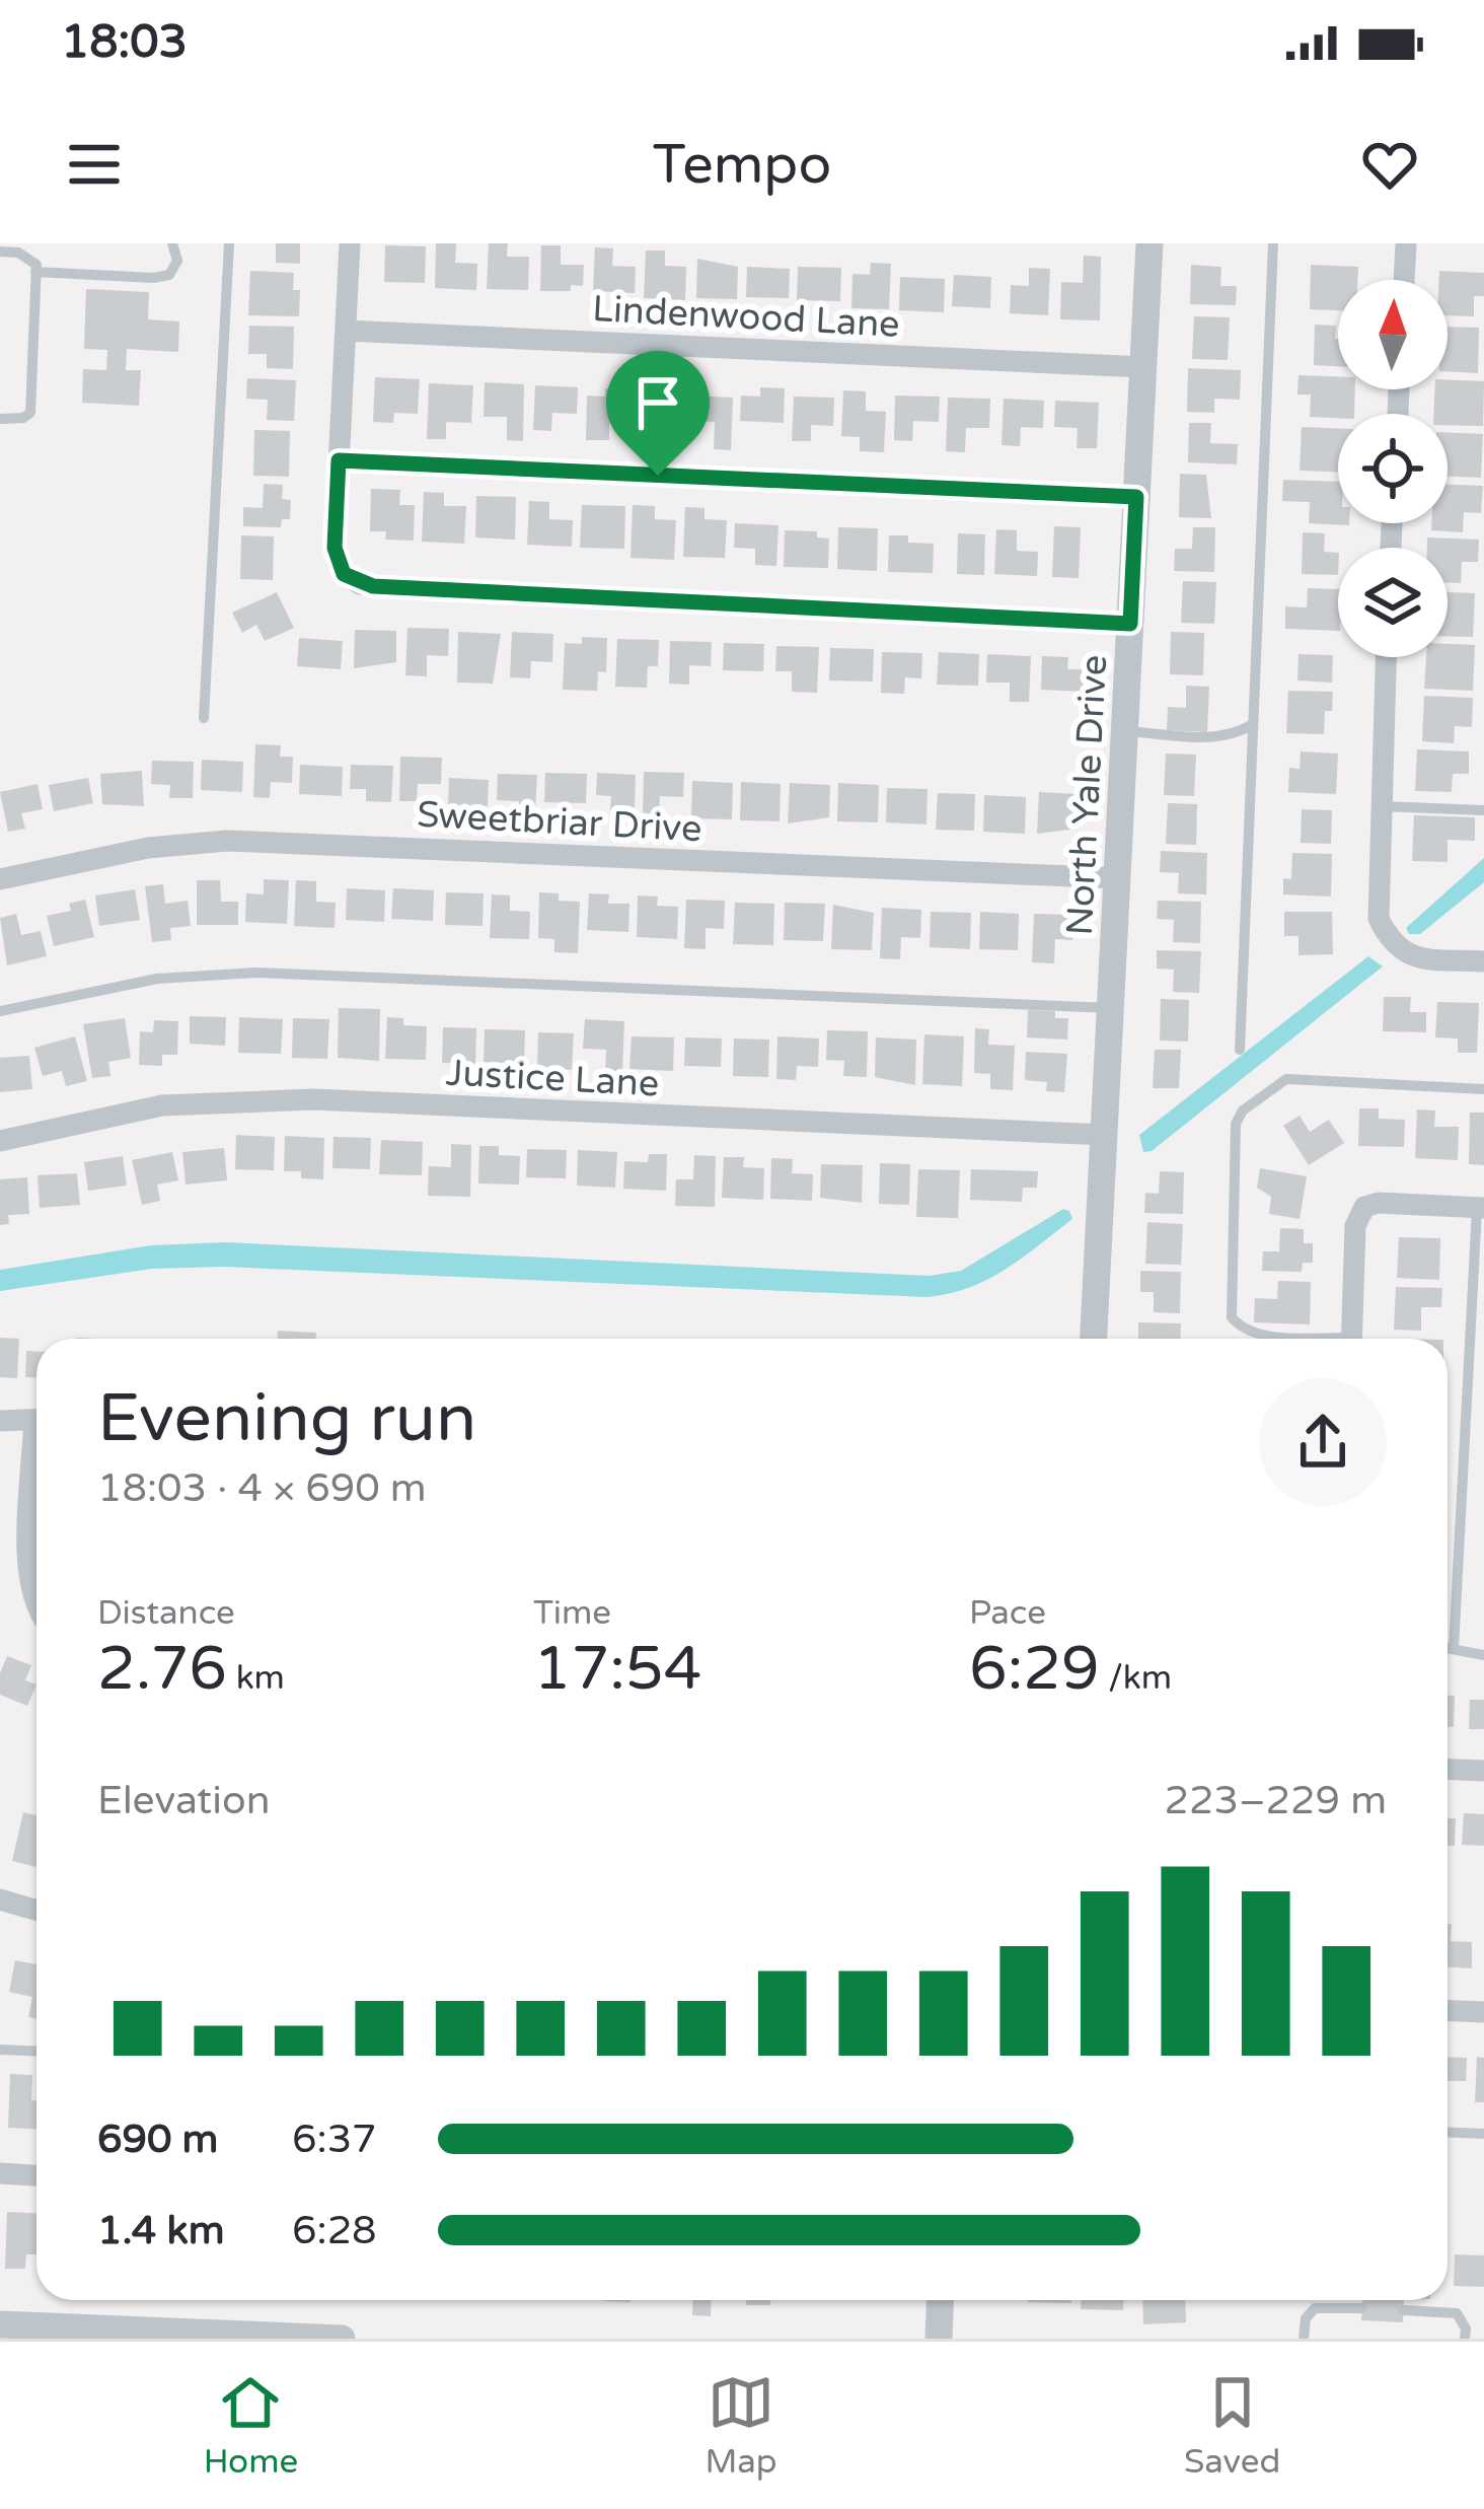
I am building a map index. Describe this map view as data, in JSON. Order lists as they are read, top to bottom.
{
  "streets": {
    "street": [
      "Lindenwood Lane",
      "North Yale Drive",
      "Sweetbriar Drive",
      "Justice Lane"
    ]
  },
  "crossings": [
    ["Lindenwood Lane", "North Yale Drive"],
    ["North Yale Drive", "Sweetbriar Drive"],
    ["North Yale Drive", "Justice Lane"]
  ],
  "north": "top",
  "page": {
    "status": "18:03",
    "header": "Tempo",
    "heading": ["Evening run", "18:03 · 4 × 690 m"],
    "stats": [
      ["Distance", "2.76 km"],
      ["Time", "17:54"],
      ["Pace", "6:29 /km"]
    ],
    "chart": ["Elevation", "223–229 m"],
    "list": [
      {
        "name": "690 m",
        "note": "6:37"
      },
      {
        "name": "1.4 km",
        "note": "6:28"
      }
    ],
    "tabs": ["Home", "Map", "Saved"]
  }
}
